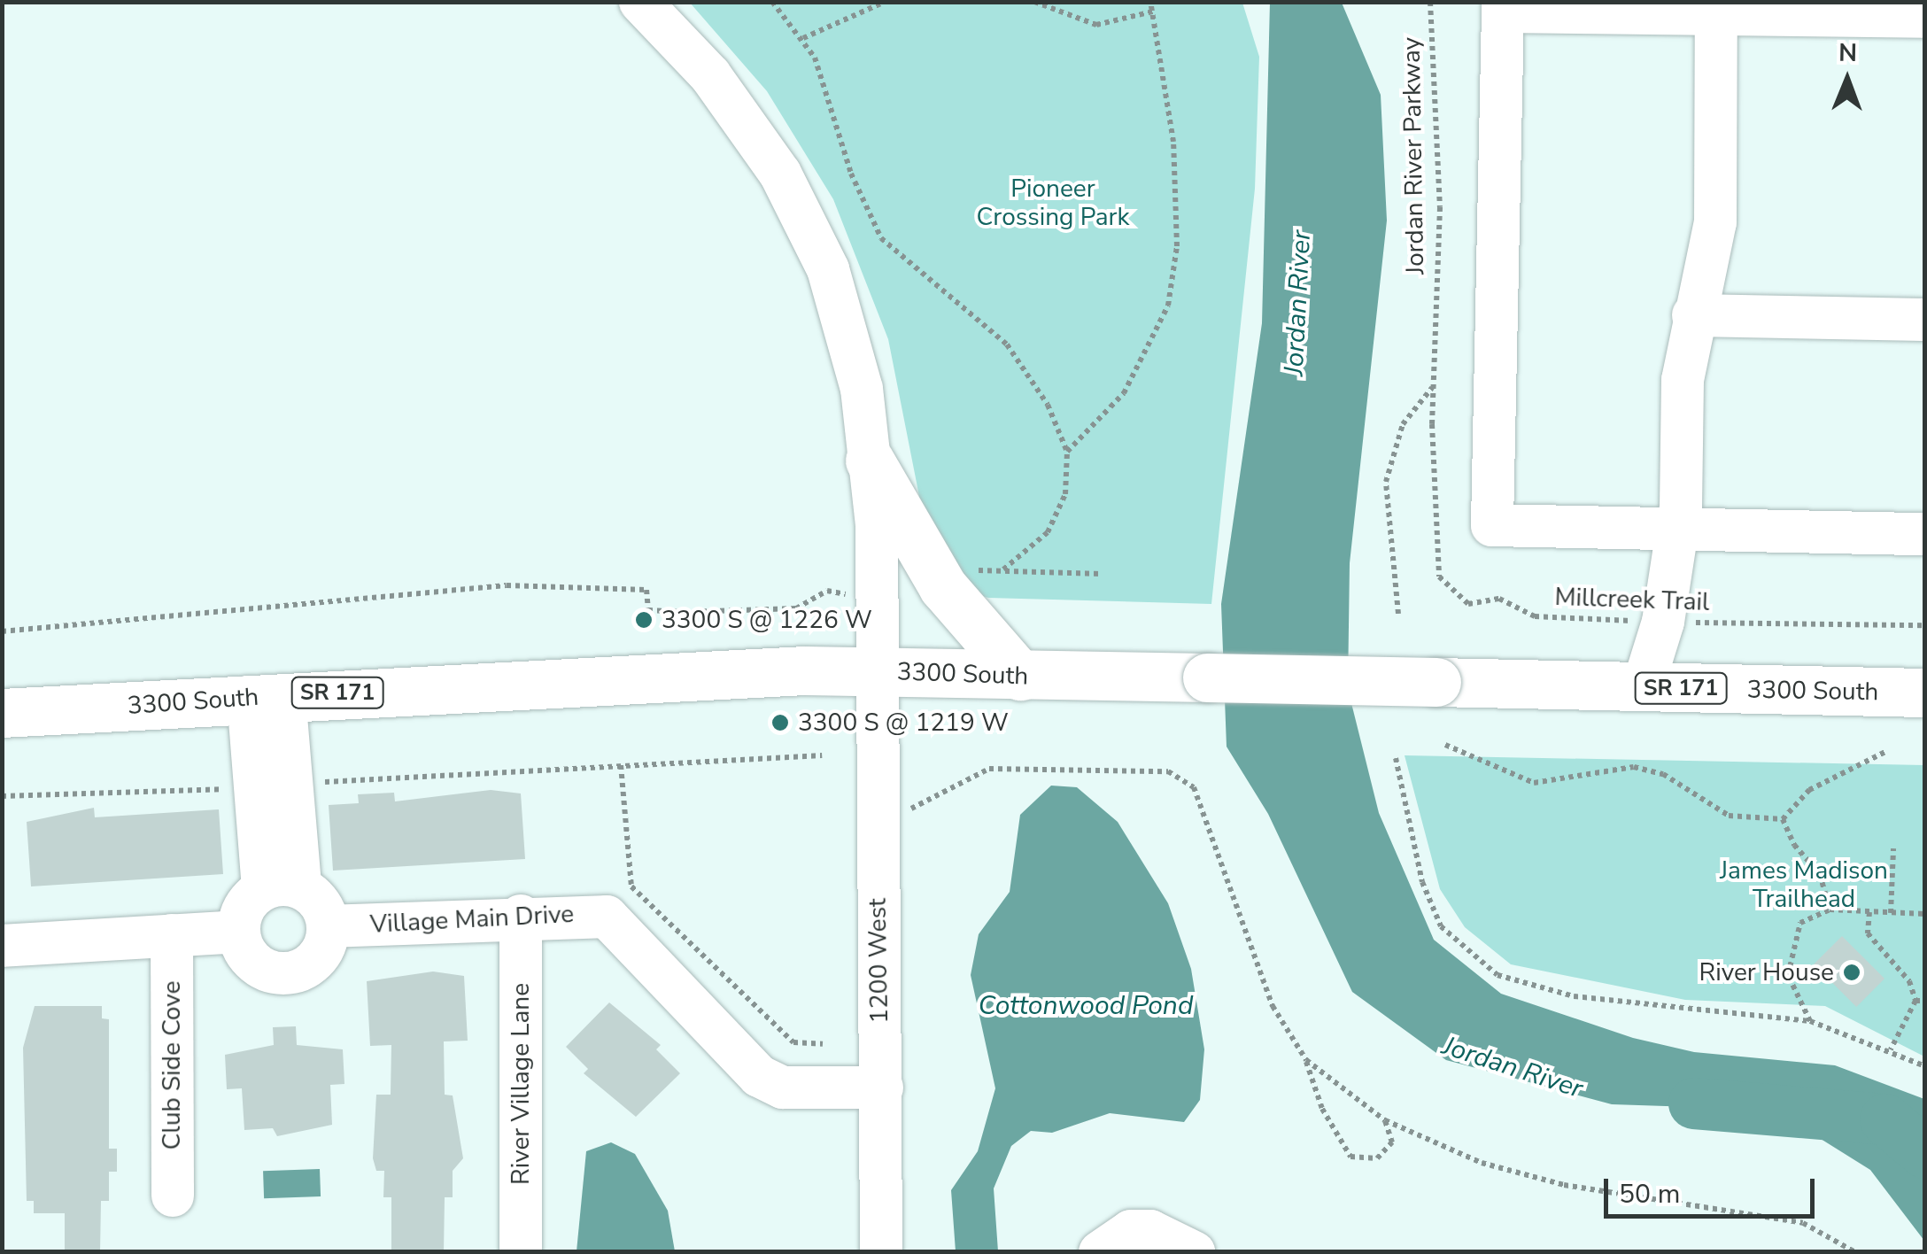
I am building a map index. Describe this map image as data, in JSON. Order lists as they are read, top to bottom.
{
  "streets": {
    "main road": ["3300 South", "SR 171"],
    "street": [
      "Village Main Drive",
      "1200 West",
      "Club Side Cove",
      "River Village Lane"
    ],
    "path": ["Jordan River Parkway", "Millcreek Trail"]
  },
  "crossings": [
    ["Jordan River Parkway", "Millcreek Trail"],
    ["3300 South", "1200 West"],
    ["Village Main Drive", "1200 West"],
    ["Village Main Drive", "River Village Lane"]
  ],
  "water": ["Jordan River", "Cottonwood Pond"],
  "parks": ["Pioneer Crossing Park", "James Madison Trailhead"],
  "places": ["3300 S @ 1226 W", "3300 S @ 1219 W", "River House"],
  "scale_bar": "50 m",
  "north": "top"
}
